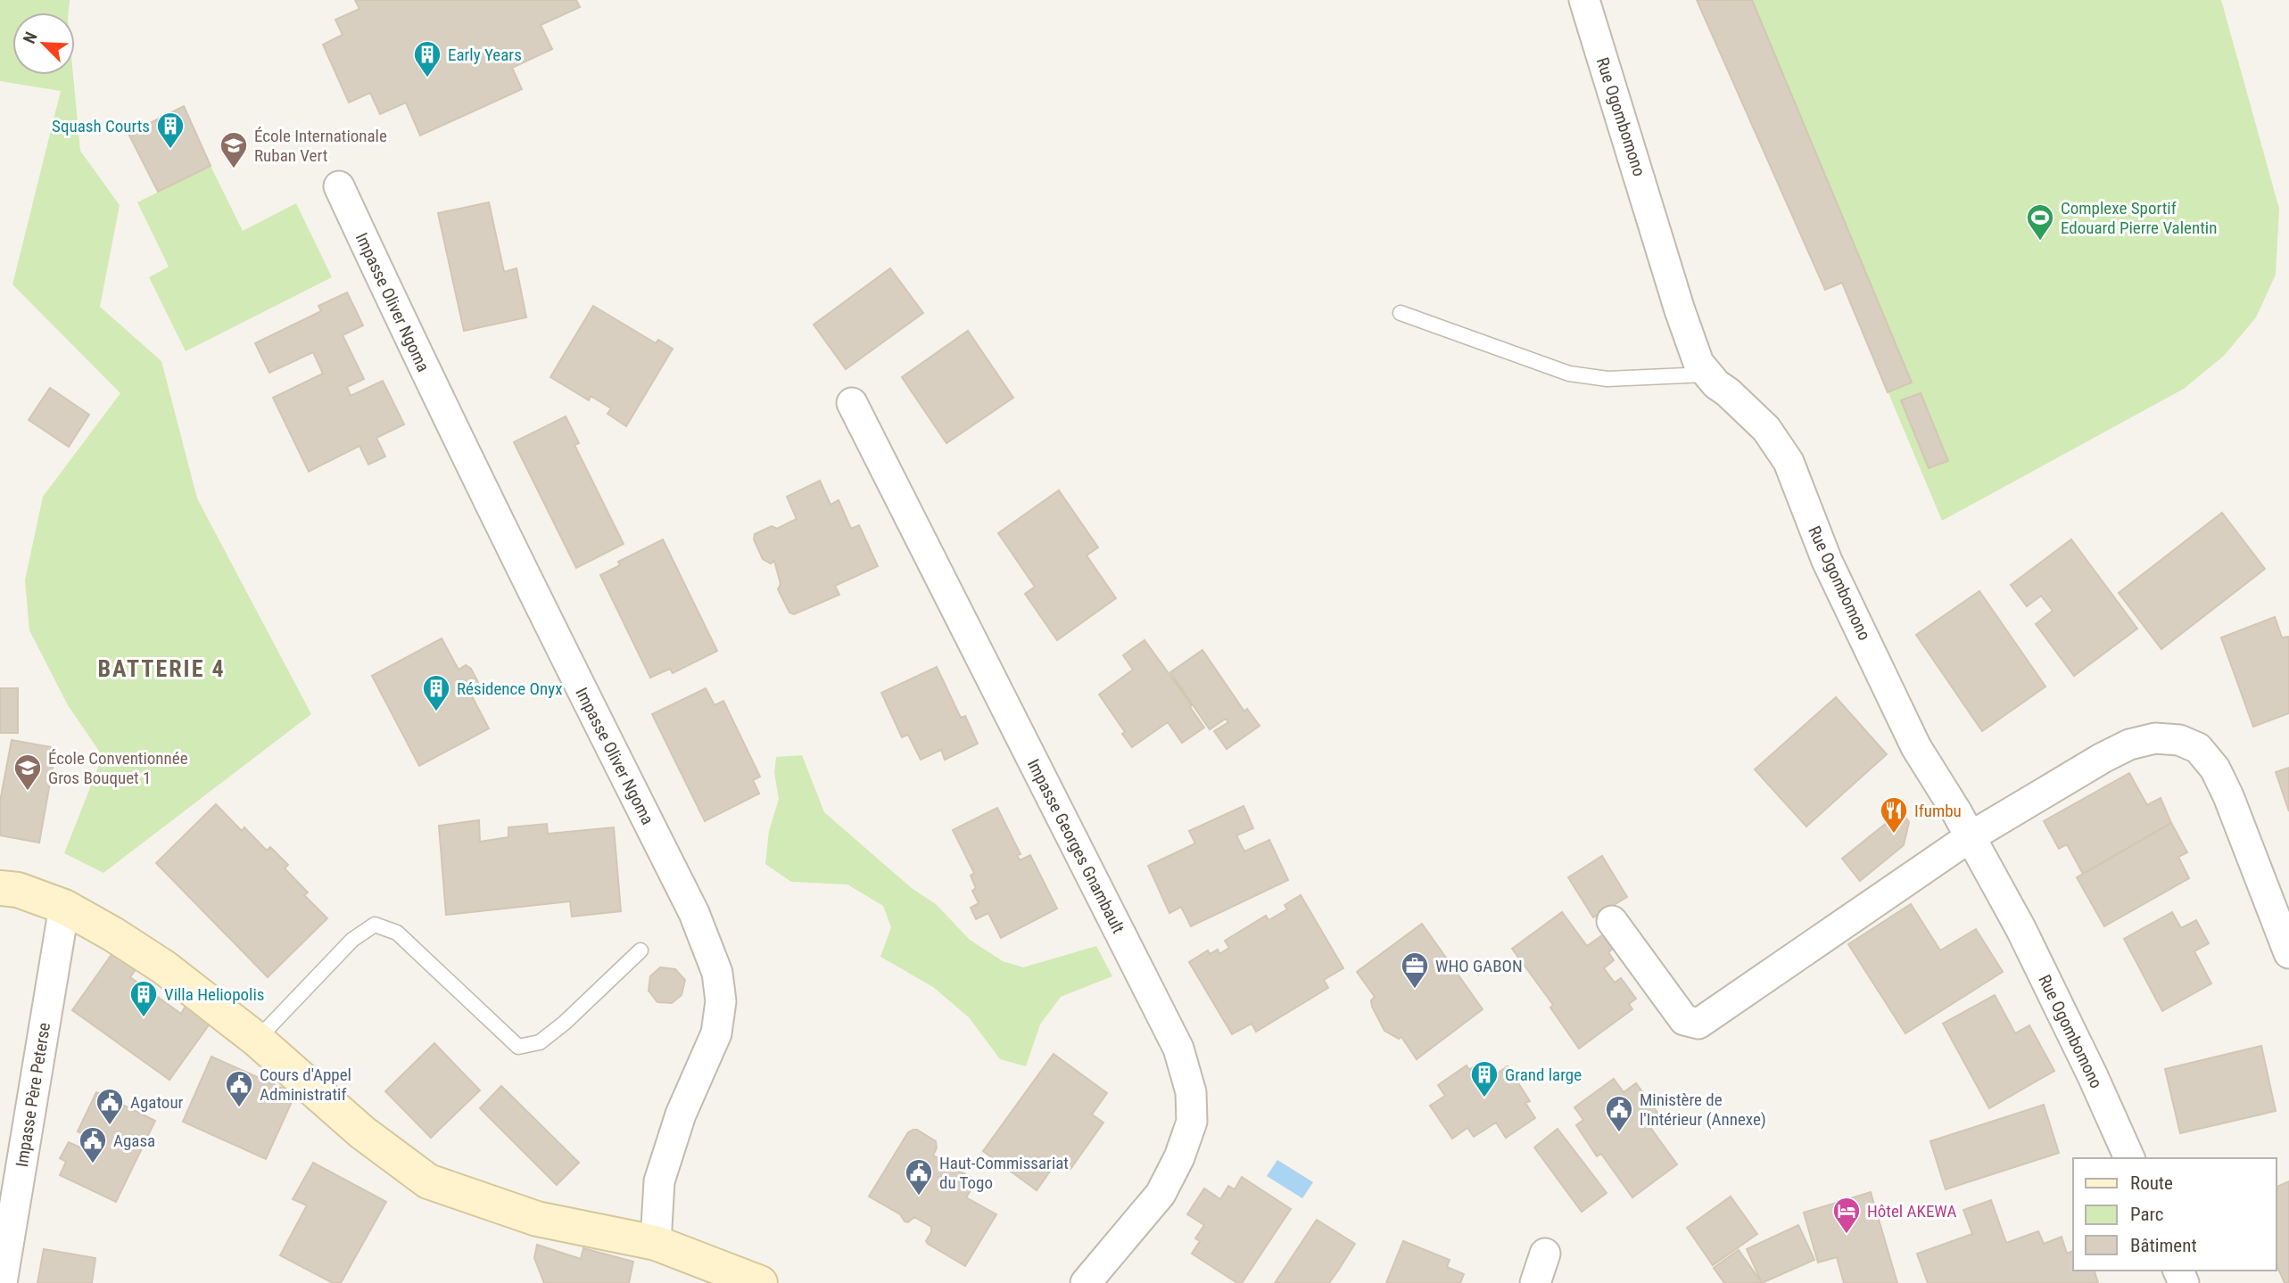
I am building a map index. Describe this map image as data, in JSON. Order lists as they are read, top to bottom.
{
  "streets": {
    "street": [
      "Rue Ogombomono",
      "Impasse Oliver Ngoma",
      "Impasse Georges Gnambault",
      "Impasse Père Peterse"
    ]
  },
  "districts": ["BATTERIE 4"],
  "places": {
    "building": [
      "Early Years",
      "Squash Courts",
      "Résidence Onyx",
      "Villa Heliopolis",
      "Grand large"
    ],
    "school or university": ["École Internationale Ruban Vert", "École Conventionnée Gros Bouquet 1"],
    "sports": ["Complexe Sportif Edouard Pierre Valentin"],
    "restaurant": ["Ifumbu"],
    "office": ["WHO GABON"],
    "public building": [
      "Cours d'Appel Administratif",
      "Agatour",
      "Ministère de l'Intérieur (Annexe)",
      "Agasa",
      "Haut-Commissariat du Togo"
    ],
    "hotel": ["Hôtel AKEWA"]
  },
  "legend": ["Route", "Parc", "Bâtiment"],
  "north": "top left"
}
